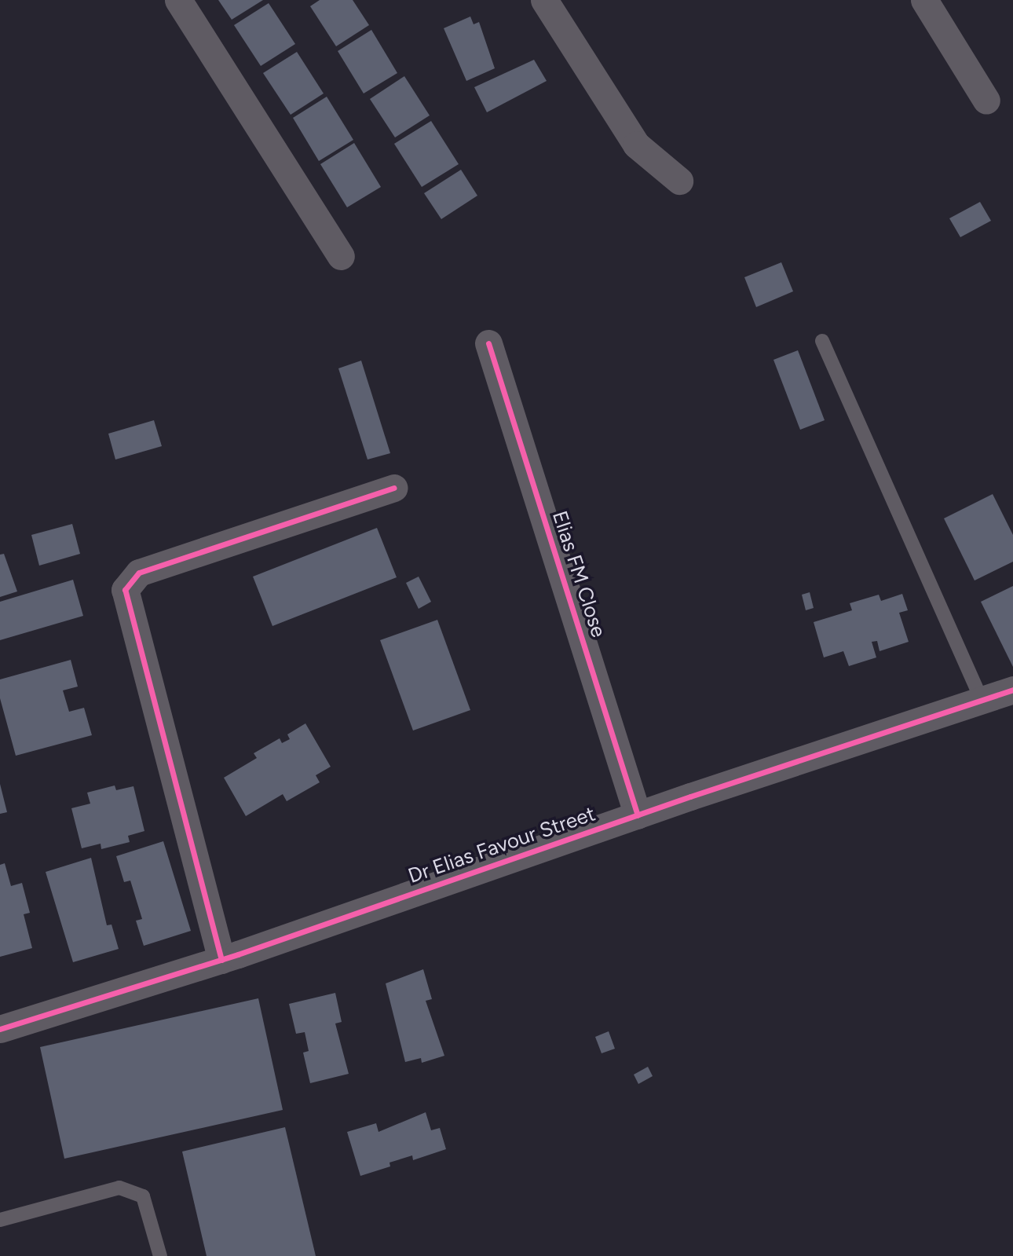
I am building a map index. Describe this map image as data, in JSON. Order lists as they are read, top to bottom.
{
  "streets": {
    "street": ["Elias FM Close", "Dr Elias Favour Street"]
  },
  "crossings": [
    ["Elias FM Close", "Dr Elias Favour Street"]
  ]
}
